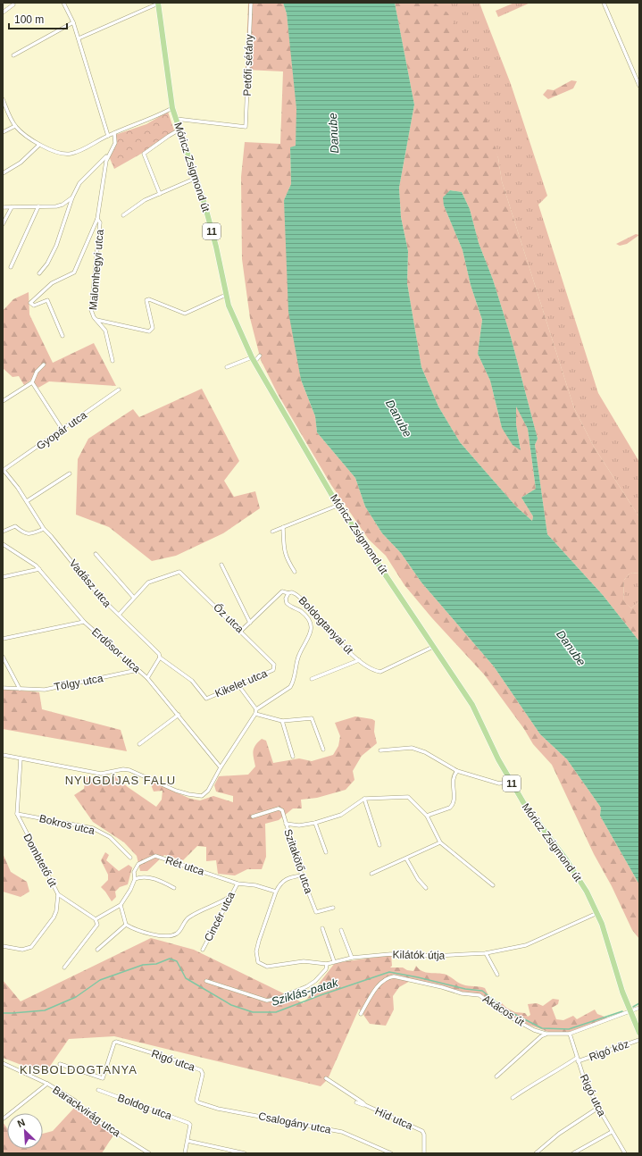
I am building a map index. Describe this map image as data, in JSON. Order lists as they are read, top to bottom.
{
  "streets": {
    "main road": ["Móricz Zsigmond út", "11"],
    "street": [
      "Petőfi sétány",
      "Malomhegyi utca",
      "Gyopár utca",
      "Vadász utca",
      "Őz utca",
      "Boldogtanyai út",
      "Erdősor utca",
      "Tölgy utca",
      "Kikelet utca",
      "Bokros utca",
      "Dombtető út",
      "Szitakötő utca",
      "Rét utca",
      "Cincér utca",
      "Kilátók útja",
      "Akácos út",
      "Rigó köz",
      "Rigó utca",
      "Boldog utca",
      "Barackvirág utca",
      "Híd utca",
      "Csalogány utca"
    ]
  },
  "crossings": [
    ["Petőfi sétány", "Móricz Zsigmond út"],
    ["Móricz Zsigmond út", "Malomhegyi utca"],
    ["Móricz Zsigmond út", "Boldogtanyai út"],
    ["Móricz Zsigmond út", "Kilátók útja"],
    ["Móricz Zsigmond út", "Akácos út"],
    ["Gyopár utca", "Vadász utca"],
    ["Vadász utca", "Kikelet utca"],
    ["Őz utca", "Kikelet utca"],
    ["Erdősor utca", "Tölgy utca"],
    ["Bokros utca", "Dombtető út"],
    ["Rét utca", "Cincér utca"],
    ["Akácos út", "Rigó utca"],
    ["Rigó köz", "Rigó utca"],
    ["Rigó utca", "Csalogány utca"]
  ],
  "districts": ["NYUGDÍJAS FALU", "KISBOLDOGTANYA"],
  "water": ["Danube", "Sziklás-patak"],
  "scale_bar": "100 m",
  "north": "top left"
}
